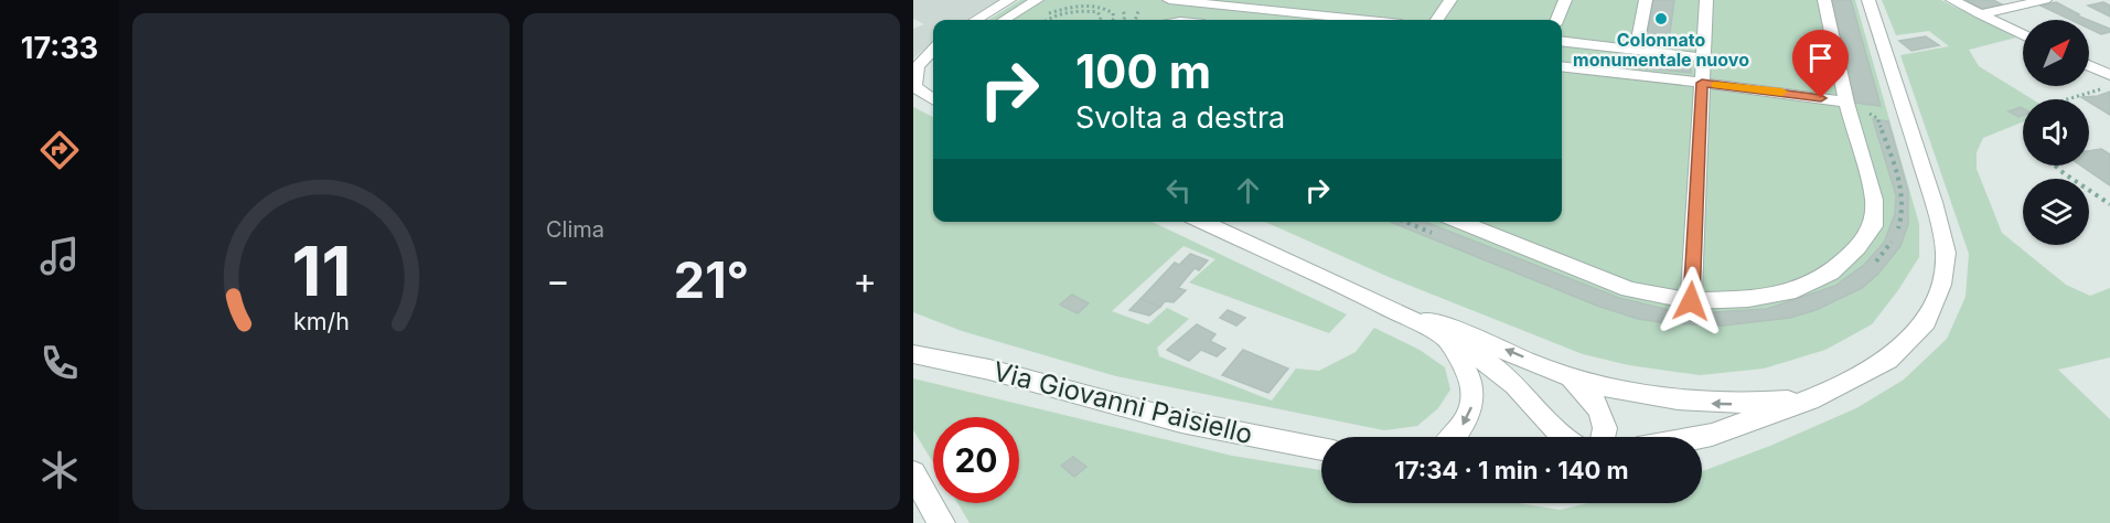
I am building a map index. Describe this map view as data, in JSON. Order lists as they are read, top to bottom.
{
  "streets": {
    "street": ["Via Giovanni Paisiello"]
  },
  "places": ["Colonnato monumentale nuovo"],
  "north": "top right",
  "page": {
    "tabs": "17:33",
    "tile": "Clima",
    "turn": ["100 m", "Svolta a destra"],
    "heat": ["−", "21°", "+"],
    "limit": "20",
    "trip": "17:34 · 1 min · 140 m",
    "gauge": ["11", "km/h"]
  }
}
